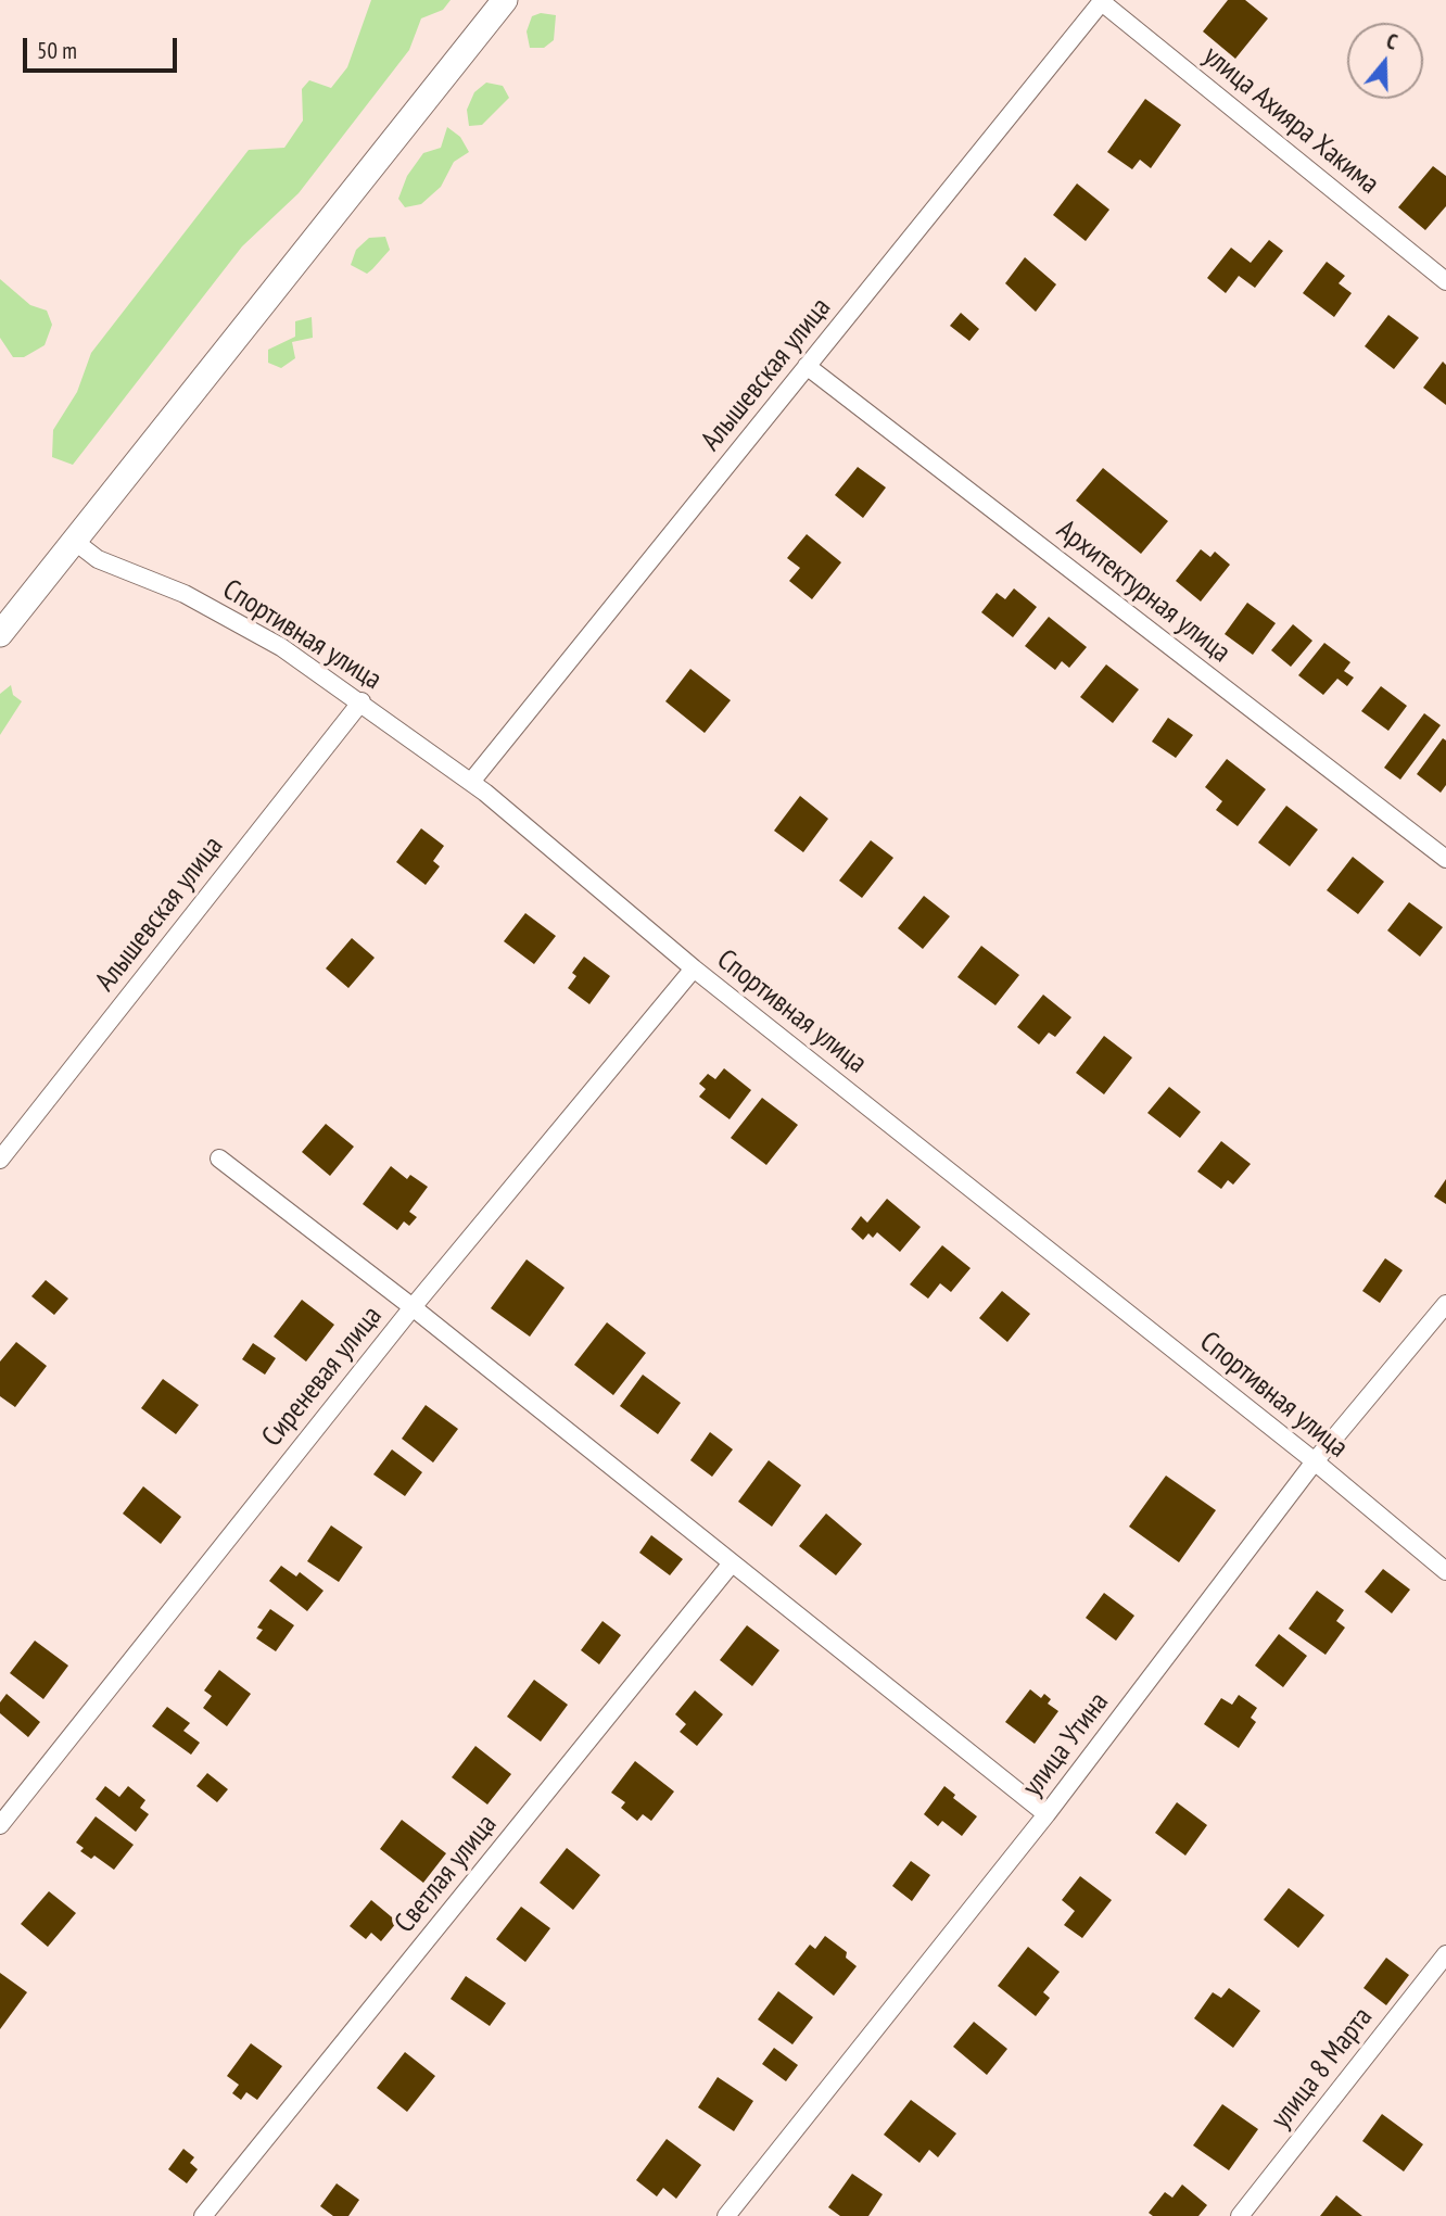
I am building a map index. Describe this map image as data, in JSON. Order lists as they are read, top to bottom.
{
  "streets": {
    "street": [
      "улица Ахияра Хакима",
      "Алышевская улица",
      "Архитектурная улица",
      "Спортивная улица",
      "Сиреневая улица",
      "улица Утина",
      "Светлая улица",
      "улица 8 Марта"
    ]
  },
  "crossings": [
    ["улица Ахияра Хакима", "Алышевская улица"],
    ["Алышевская улица", "Архитектурная улица"],
    ["Алышевская улица", "Спортивная улица"],
    ["Спортивная улица", "Сиреневая улица"],
    ["Спортивная улица", "улица Утина"]
  ],
  "scale_bar": "50 m",
  "north": "top"
}
